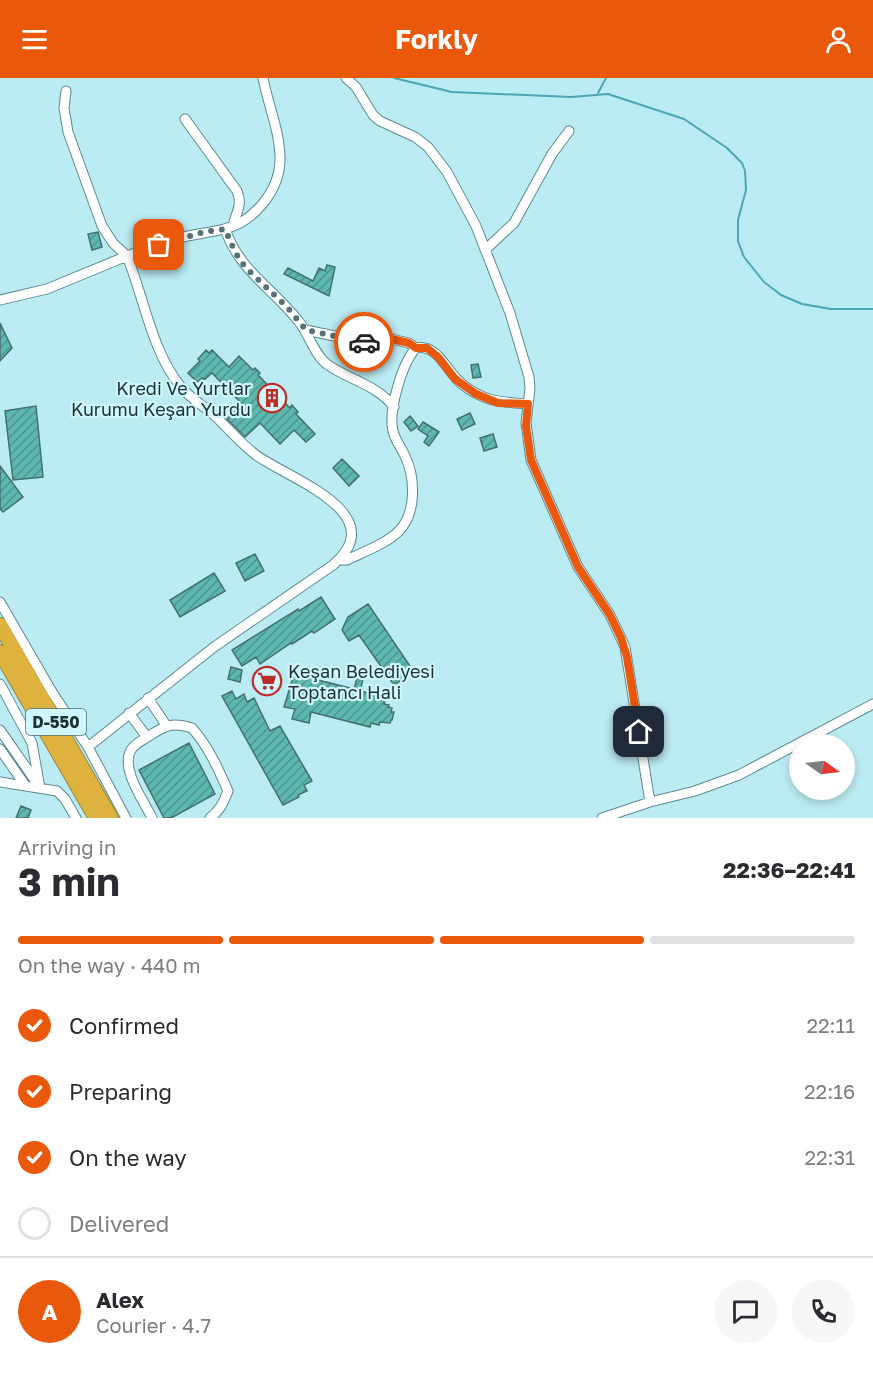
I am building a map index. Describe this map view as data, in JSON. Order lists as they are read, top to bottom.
{
  "streets": {
    "highway": ["D-550"]
  },
  "places": {
    "building": ["Kredi Ve Yurtlar Kurumu Keşan Yurdu"],
    "supermarket": ["Keşan Belediyesi Toptancı Hali"]
  },
  "north": "right",
  "page": {
    "header": "Forkly",
    "heading": ["3 min", "Arriving in", "22:36–22:41"],
    "panel": ["Alex", "Courier · 4.7"],
    "bar": "On the way · 440 m",
    "list": [
      ["Confirmed", "22:11"],
      ["Preparing", "22:16"],
      ["On the way", "22:31"],
      "Delivered"
    ],
    "round": "A"
  }
}
